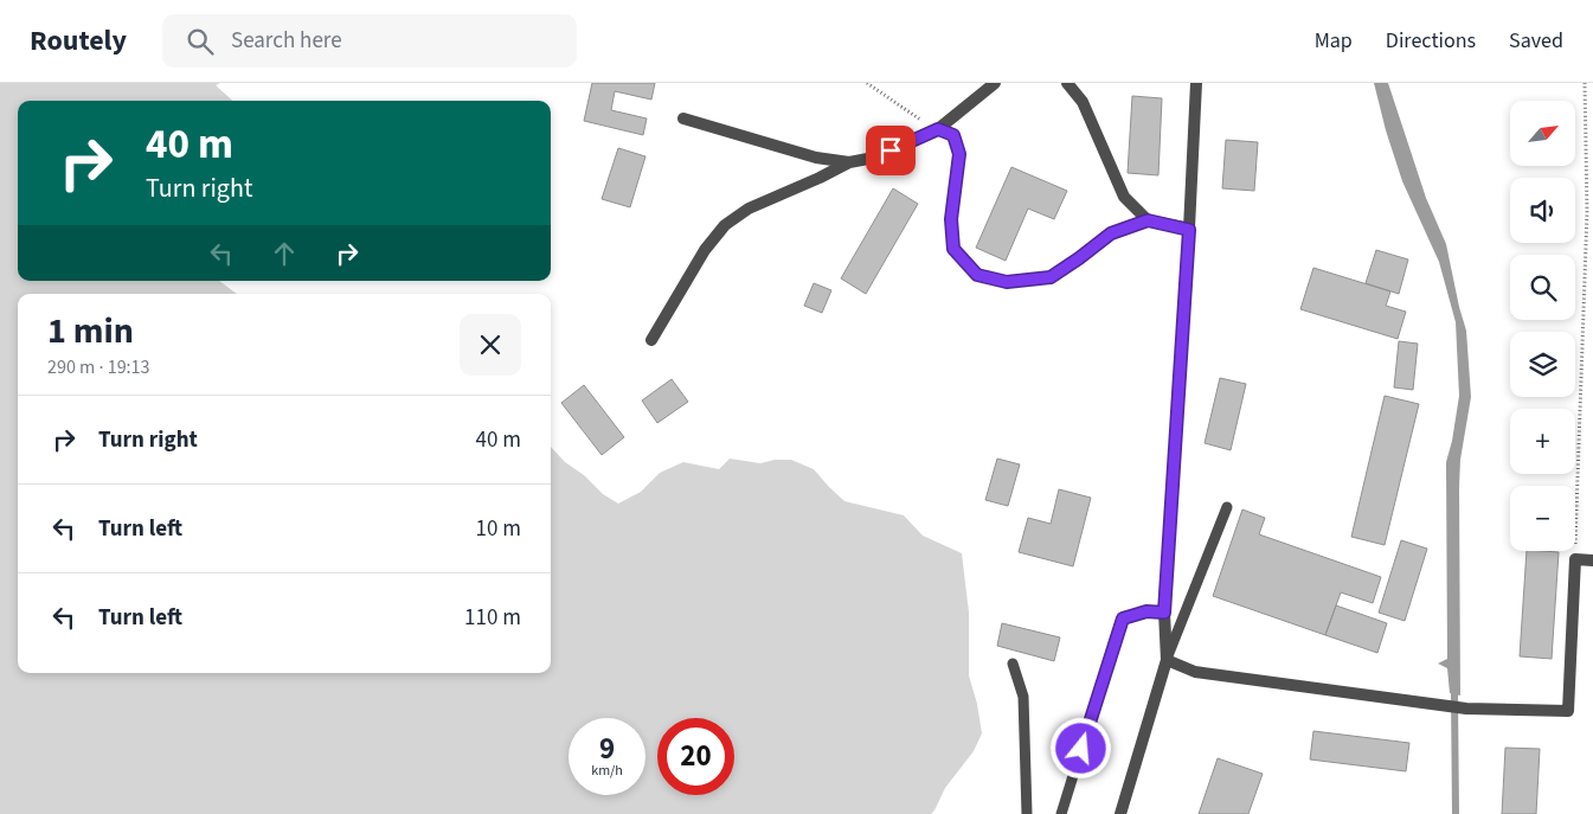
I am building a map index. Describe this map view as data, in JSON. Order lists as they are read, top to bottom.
{
  "north": "top right",
  "page": {
    "header": "Routely",
    "search": "Search here",
    "nav": ["Map", "Directions", "Saved"],
    "map_buttons": ["+", "−"],
    "turn": ["40 m", "Turn right"],
    "heading": ["1 min", "290 m · 19:13"],
    "list": [
      {
        "name": "Turn right",
        "value": "40 m"
      },
      {
        "name": "Turn left",
        "value": "10 m"
      },
      {
        "name": "Turn left",
        "value": "110 m"
      }
    ],
    "speed": "9 km/h",
    "limit": "20"
  }
}
